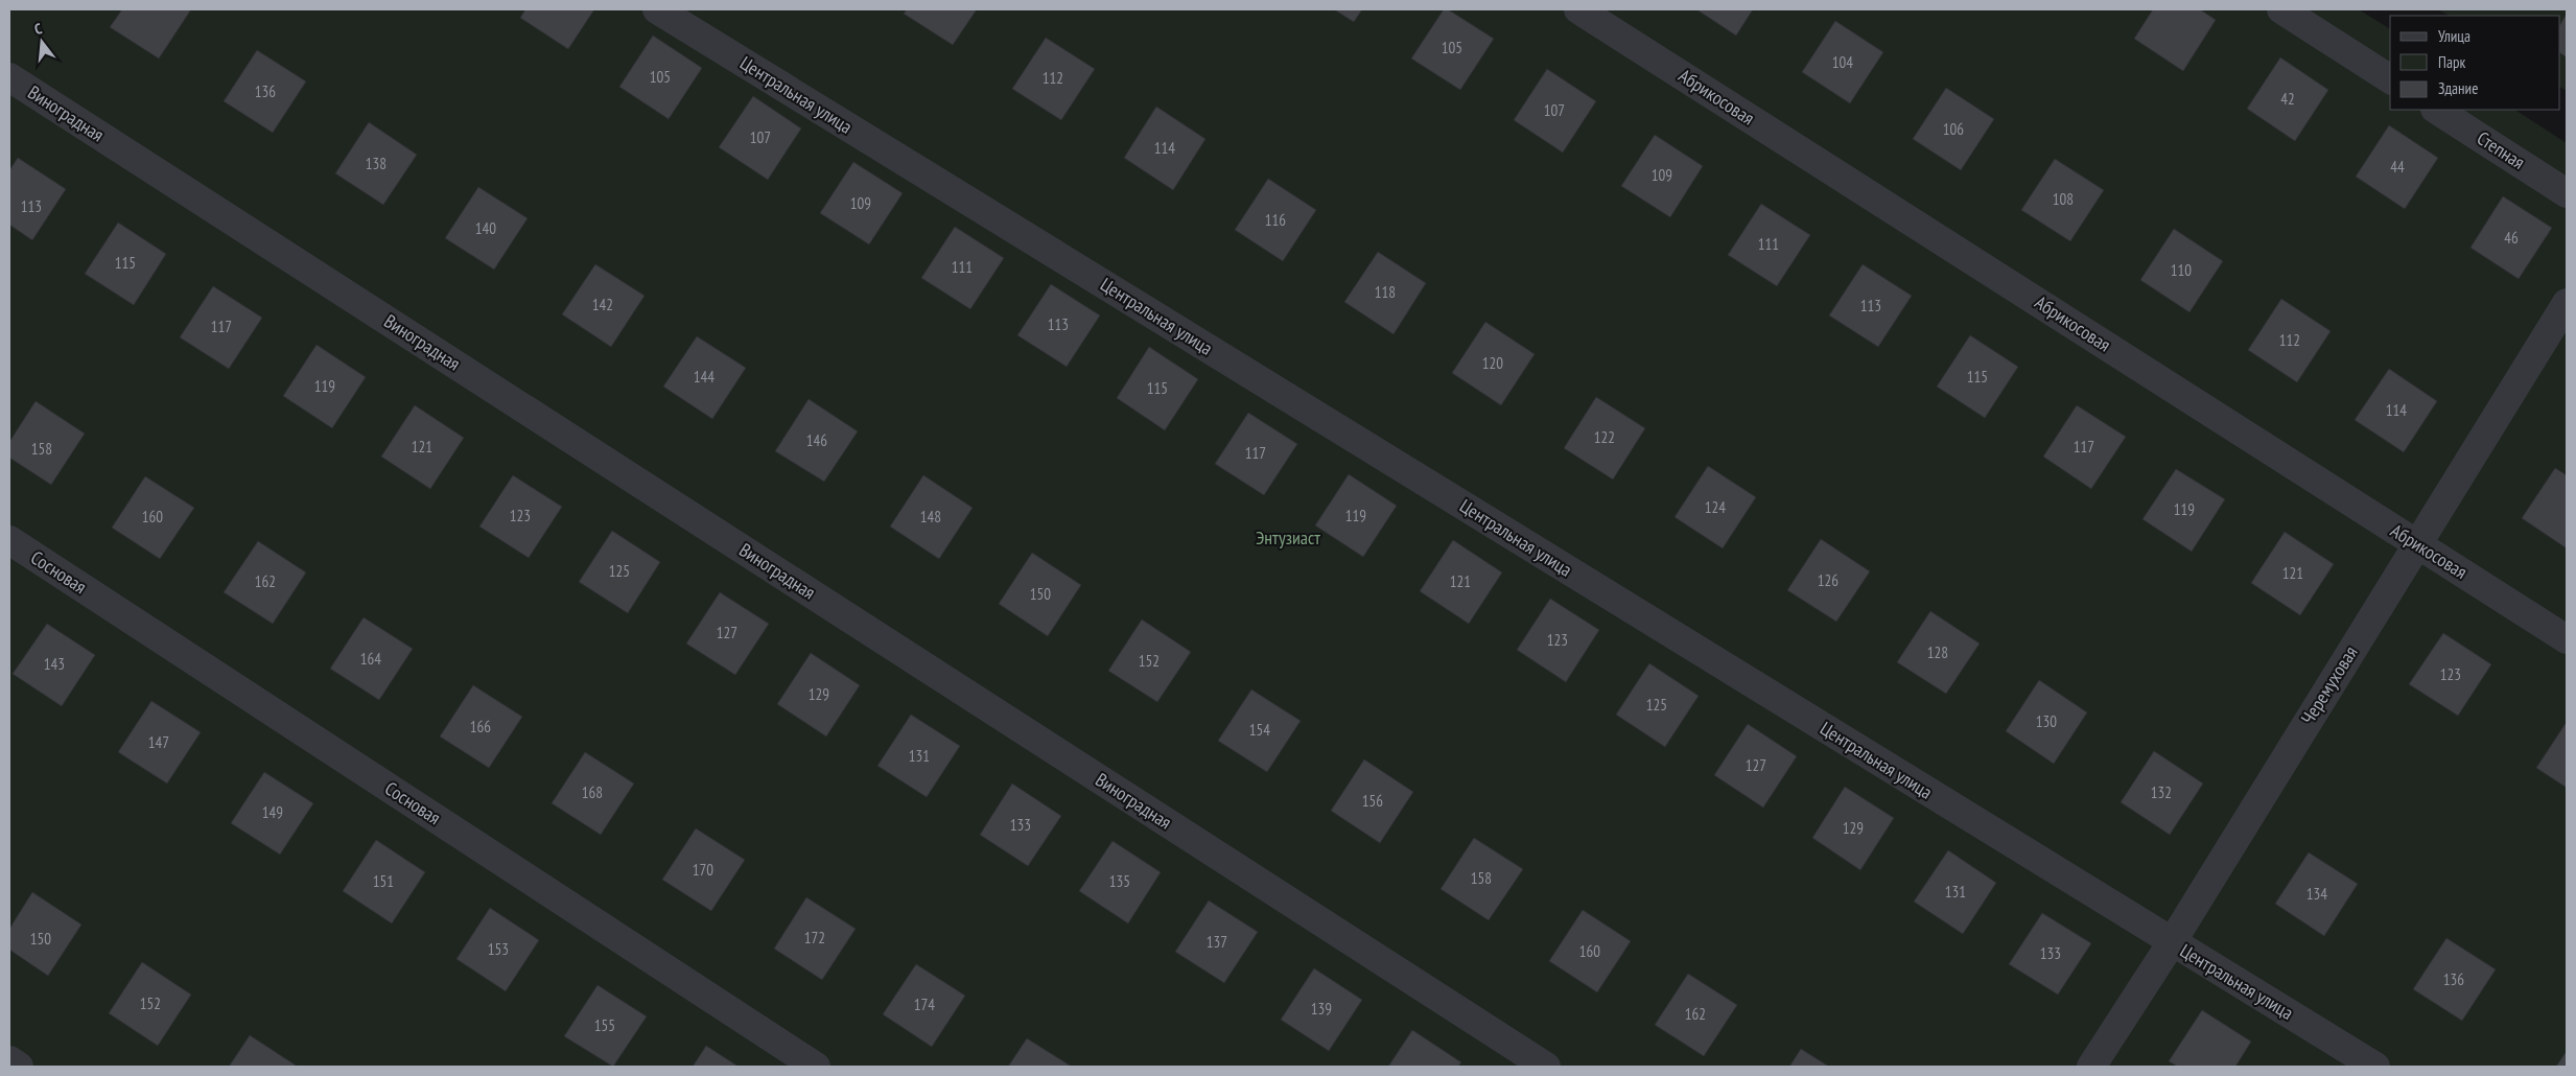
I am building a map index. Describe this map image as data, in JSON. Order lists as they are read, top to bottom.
{
  "streets": {
    "street": [
      "Центральная улица",
      "Абрикосовая",
      "Виноградная",
      "Степная",
      "Сосновая",
      "Черемуховая"
    ]
  },
  "crossings": [
    ["Центральная улица", "Черемуховая"],
    ["Абрикосовая", "Черемуховая"]
  ],
  "parks": ["Энтузиаст"],
  "house_numbers": [
    "105",
    "104",
    "105",
    "112",
    "136",
    "42",
    "107",
    "106",
    "107",
    "114",
    "138",
    "44",
    "109",
    "108",
    "109",
    "113",
    "116",
    "140",
    "46",
    "111",
    "115",
    "111",
    "110",
    "118",
    "142",
    "113",
    "113",
    "117",
    "112",
    "120",
    "144",
    "115",
    "119",
    "115",
    "114",
    "122",
    "146",
    "121",
    "117",
    "158",
    "117",
    "124",
    "119",
    "123",
    "119",
    "160",
    "148",
    "125",
    "121",
    "126",
    "162",
    "121",
    "150",
    "127",
    "123",
    "128",
    "164",
    "152",
    "143",
    "123",
    "129",
    "125",
    "130",
    "166",
    "154",
    "147",
    "131",
    "127",
    "168",
    "132",
    "156",
    "149",
    "133",
    "129",
    "170",
    "158",
    "151",
    "135",
    "131",
    "134",
    "172",
    "150",
    "137",
    "153",
    "160",
    "133",
    "136",
    "152",
    "174",
    "139",
    "162",
    "155"
  ],
  "legend": ["Улица", "Парк", "Здание"],
  "north": "top"
}
